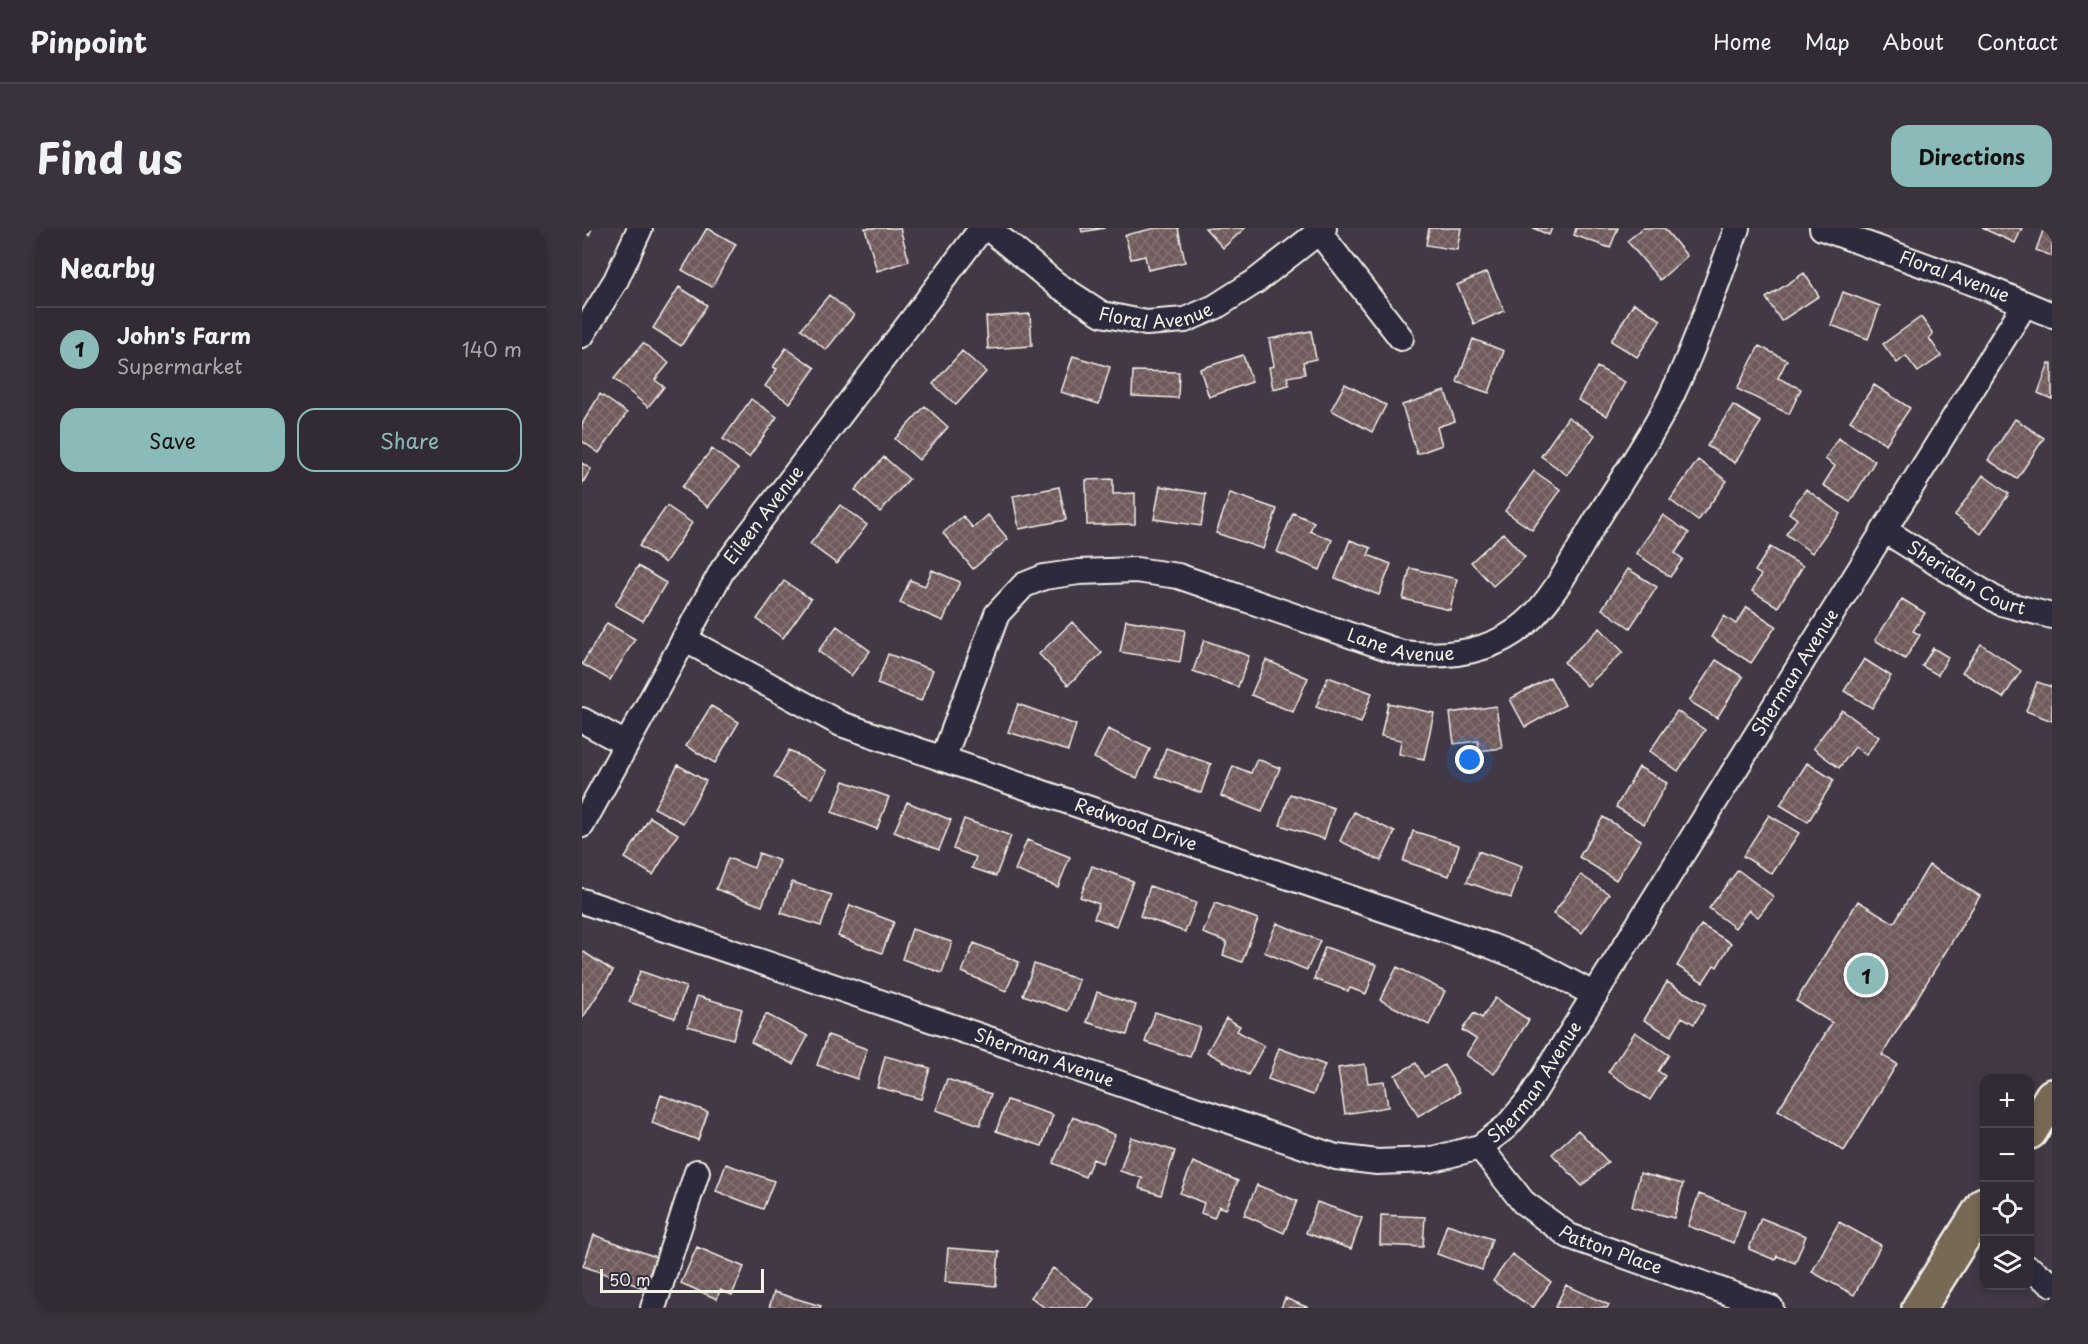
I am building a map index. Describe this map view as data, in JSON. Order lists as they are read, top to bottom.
{
  "streets": {
    "street": [
      "Floral Avenue",
      "Eileen Avenue",
      "Sheridan Court",
      "Lane Avenue",
      "Sherman Avenue",
      "Redwood Drive",
      "Patton Place"
    ]
  },
  "crossings": [
    ["Floral Avenue", "Sherman Avenue"],
    ["Eileen Avenue", "Redwood Drive"],
    ["Sheridan Court", "Sherman Avenue"],
    ["Lane Avenue", "Redwood Drive"],
    ["Sherman Avenue", "Redwood Drive"],
    ["Sherman Avenue", "Patton Place"]
  ],
  "scale_bar": "50 m",
  "page": {
    "header": "Pinpoint",
    "nav": [
      "Home",
      "Map",
      "About",
      "Contact"
    ],
    "title": "Find us",
    "buttons": [
      "Directions",
      ["Save", "Share"]
    ],
    "heading": "Nearby",
    "list": [
      {
        "mark": "1",
        "name": "John's Farm",
        "note": "Supermarket",
        "value": "140 m"
      }
    ],
    "pins": "1",
    "map_buttons": ["+", "−"],
    "scale": "50 m"
  }
}
